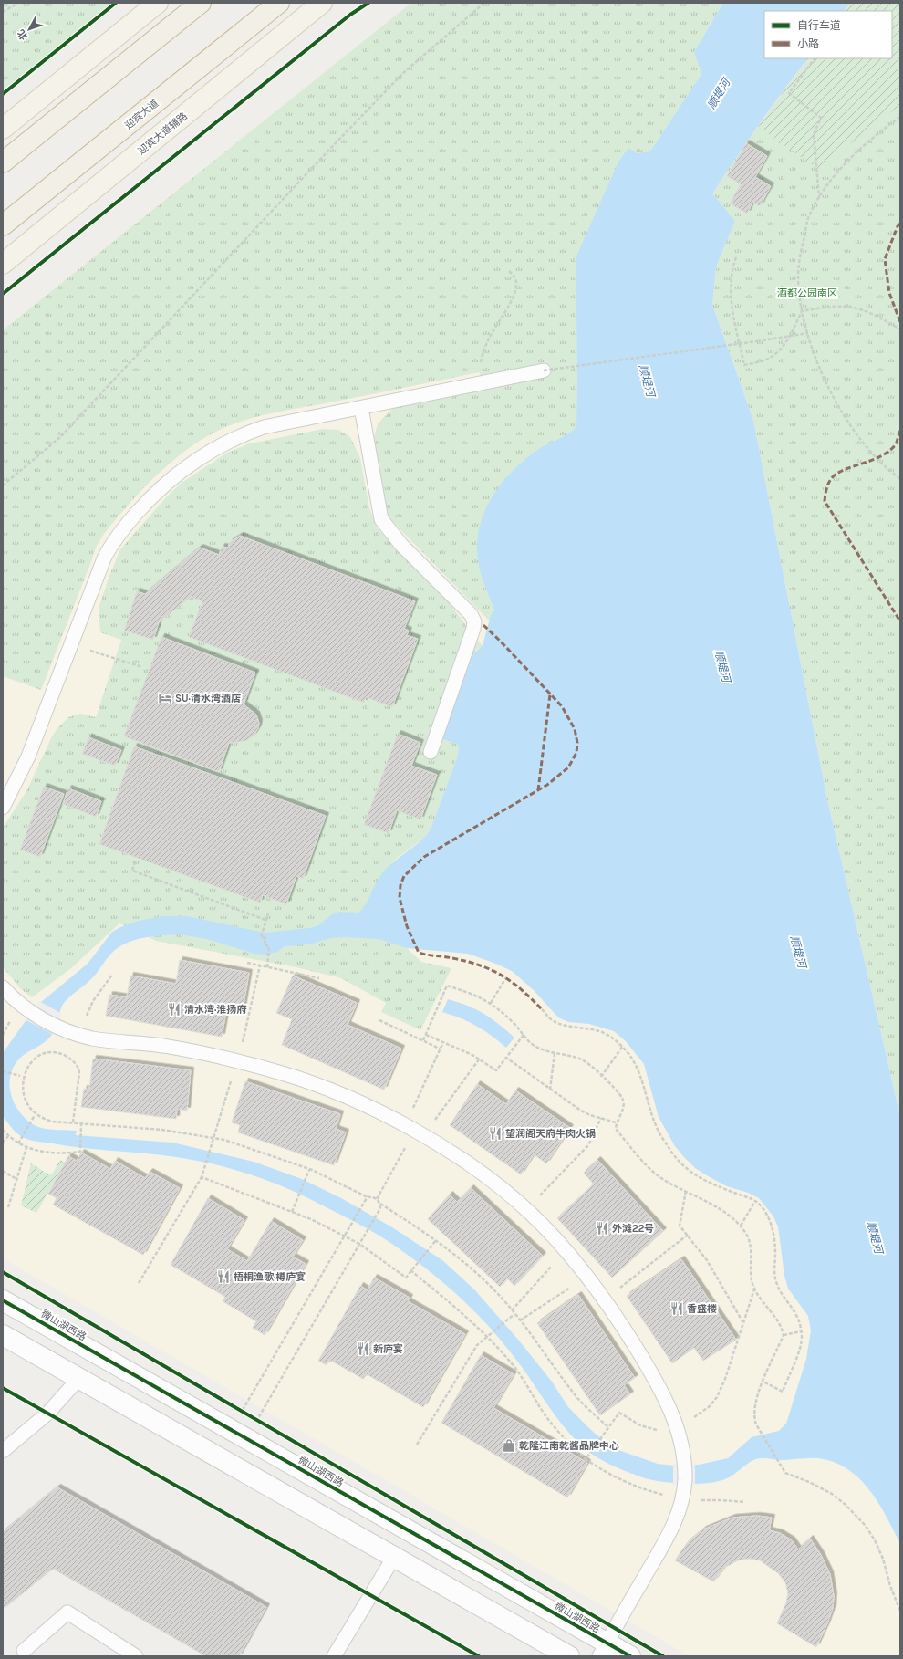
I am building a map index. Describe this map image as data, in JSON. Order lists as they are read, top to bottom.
{
  "streets": {
    "highway": ["迎宾大道"],
    "main road": ["迎宾大道辅路"],
    "street": ["微山湖西路"]
  },
  "water": ["顺堤河"],
  "parks": ["酒都公园南区"],
  "places": {
    "hotel": ["SU·清水湾酒店"],
    "restaurant": [
      "清水湾·淮扬府",
      "望润阁天府牛肉火锅",
      "外滩22号",
      "梧桐渔歌·樽庐宴",
      "香盛楼",
      "新庐宴"
    ],
    "shop": ["乾隆江南乾酱品牌中心"]
  },
  "legend": ["自行车道", "小路"],
  "north": "bottom left"
}
